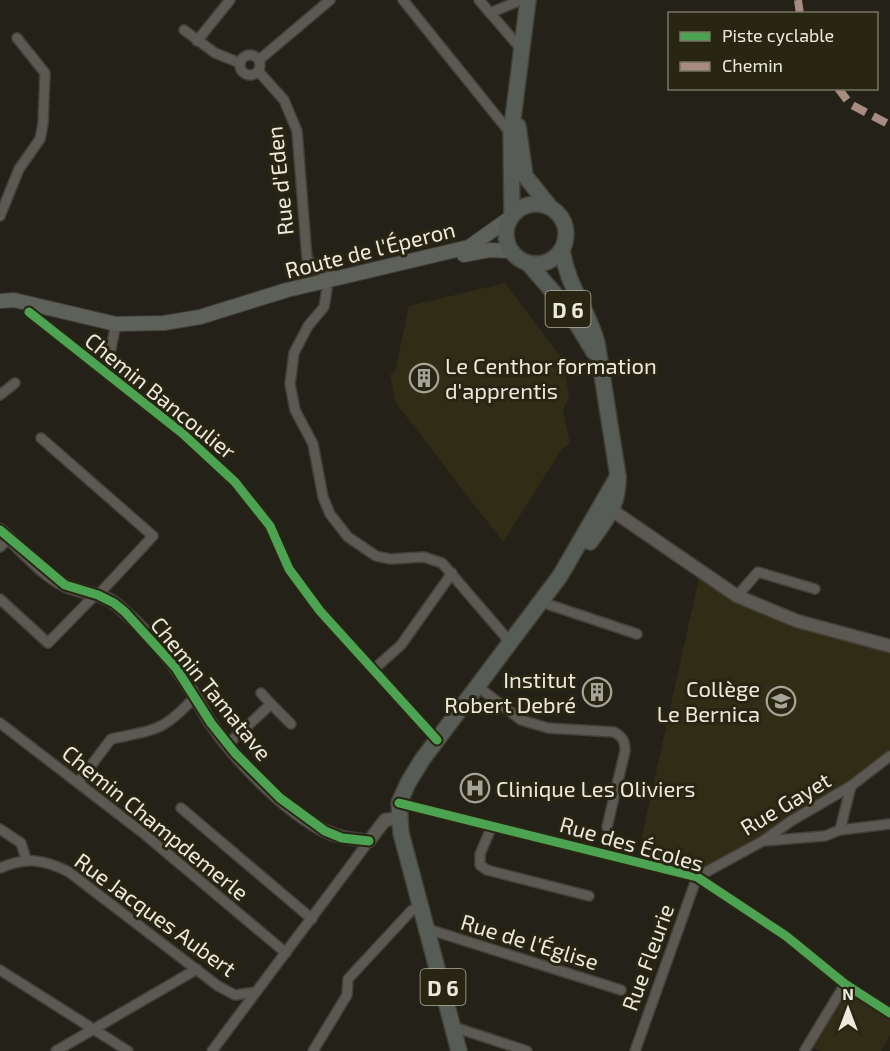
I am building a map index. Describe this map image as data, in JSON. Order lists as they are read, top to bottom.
{
  "streets": {
    "main road": ["Route de l'Éperon", "D 6"],
    "street": [
      "Rue d'Eden",
      "Chemin Bancoulier",
      "Chemin Tamatave",
      "Rue Gayet",
      "Chemin Champdemerle",
      "Rue des Écoles",
      "Rue Jacques Aubert",
      "Rue de l'Église",
      "Rue Fleurie"
    ]
  },
  "crossings": [
    ["Rue d'Eden", "Route de l'Éperon"],
    ["Route de l'Éperon", "D 6"],
    ["D 6", "Chemin Bancoulier"],
    ["D 6", "Rue des Écoles"],
    ["D 6", "Rue de l'Église"],
    ["Rue Gayet", "Rue des Écoles"],
    ["Rue Gayet", "Rue Fleurie"],
    ["Rue des Écoles", "Rue Fleurie"]
  ],
  "places": {
    "building": ["Le Centhor formation d'apprentis", "Institut Robert Debré"],
    "school or university": ["Collège Le Bernica"],
    "hospital": ["Clinique Les Oliviers"]
  },
  "legend": ["Piste cyclable", "Chemin"],
  "north": "top"
}
